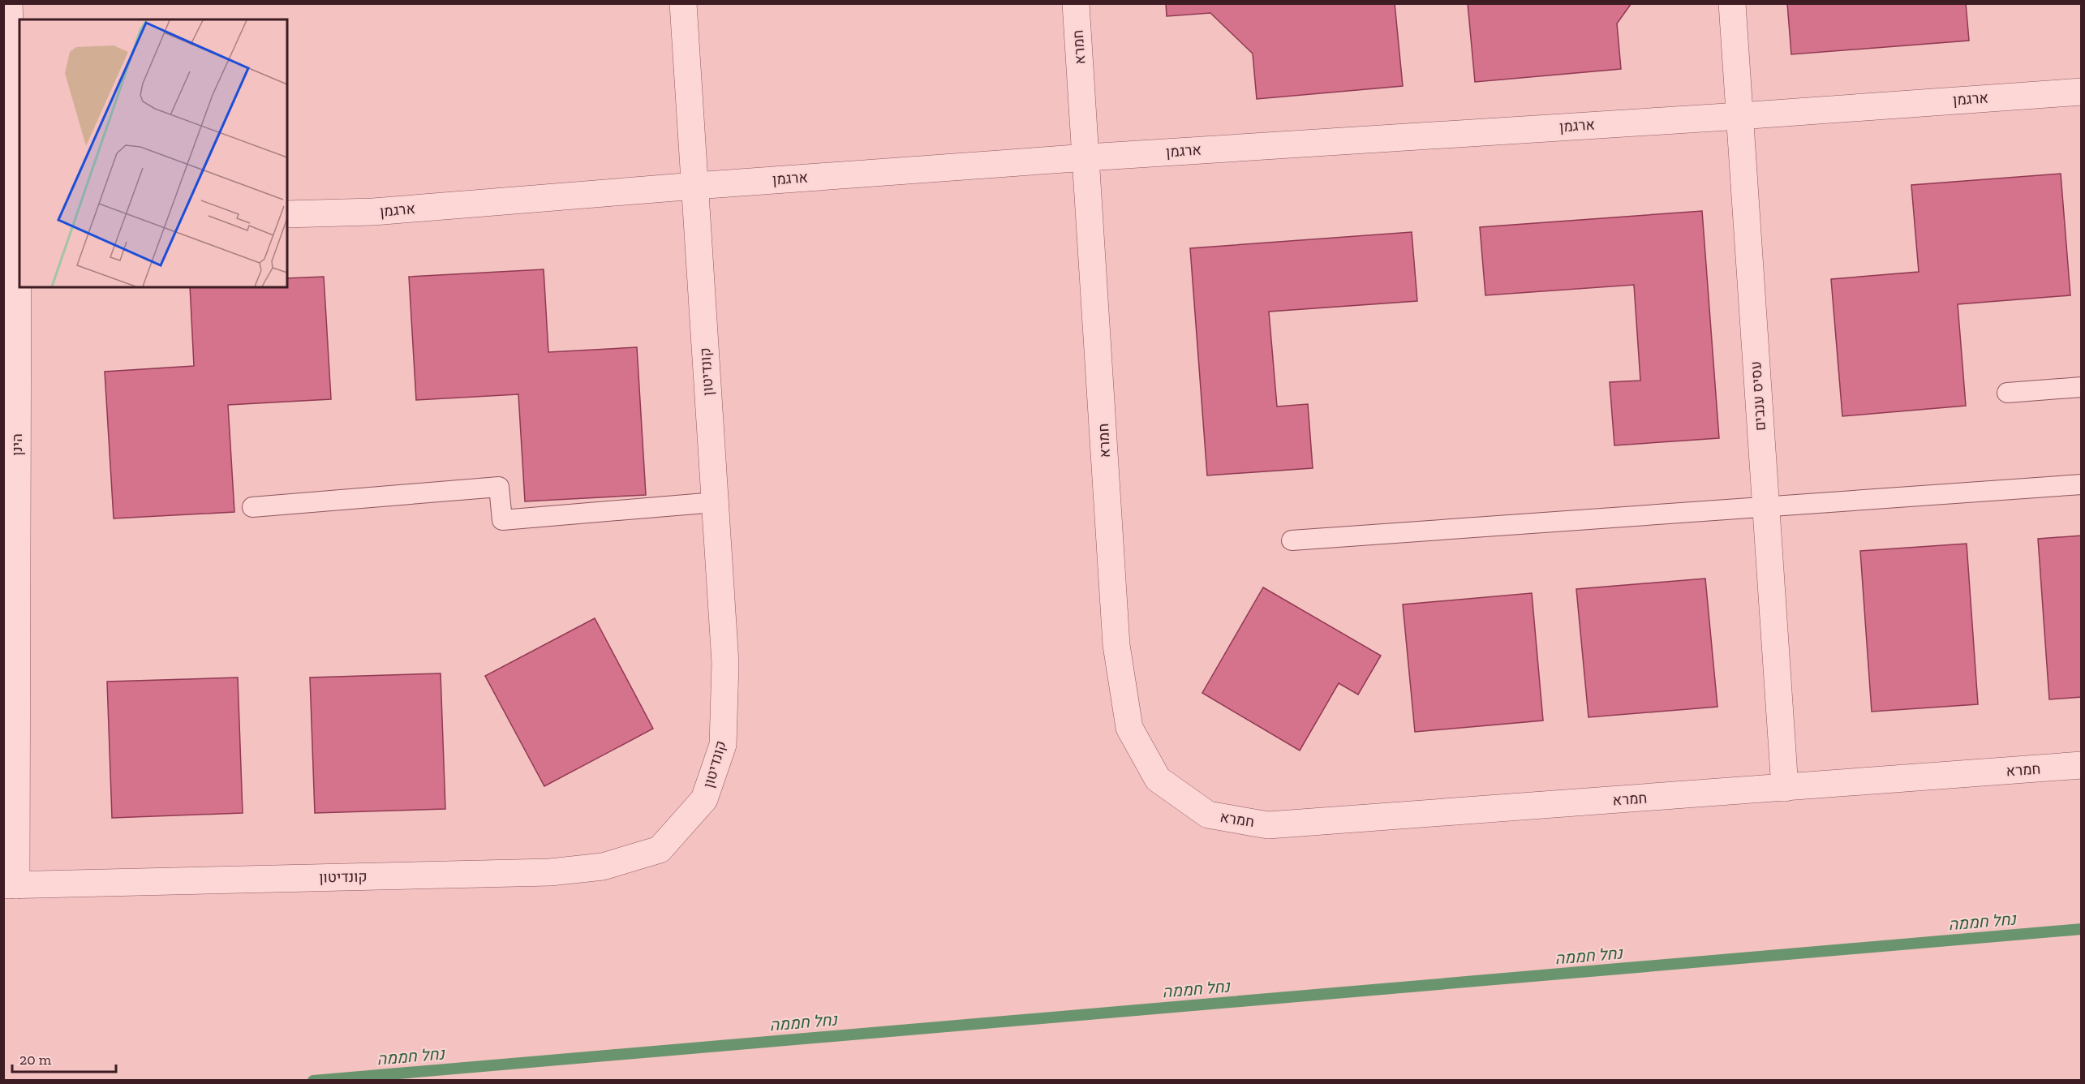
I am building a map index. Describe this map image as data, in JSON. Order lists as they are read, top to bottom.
{
  "streets": {
    "street": [
      "חמרא",
      "ארגמן",
      "קונדיטון",
      "עסיס ענבים",
      "הינן"
    ]
  },
  "crossings": [
    ["חמרא", "ארגמן"],
    ["חמרא", "עסיס ענבים"],
    ["ארגמן", "קונדיטון"],
    ["ארגמן", "עסיס ענבים"],
    ["קונדיטון", "הינן"]
  ],
  "water": ["נחל חממה"],
  "scale_bar": "20 m"
}
